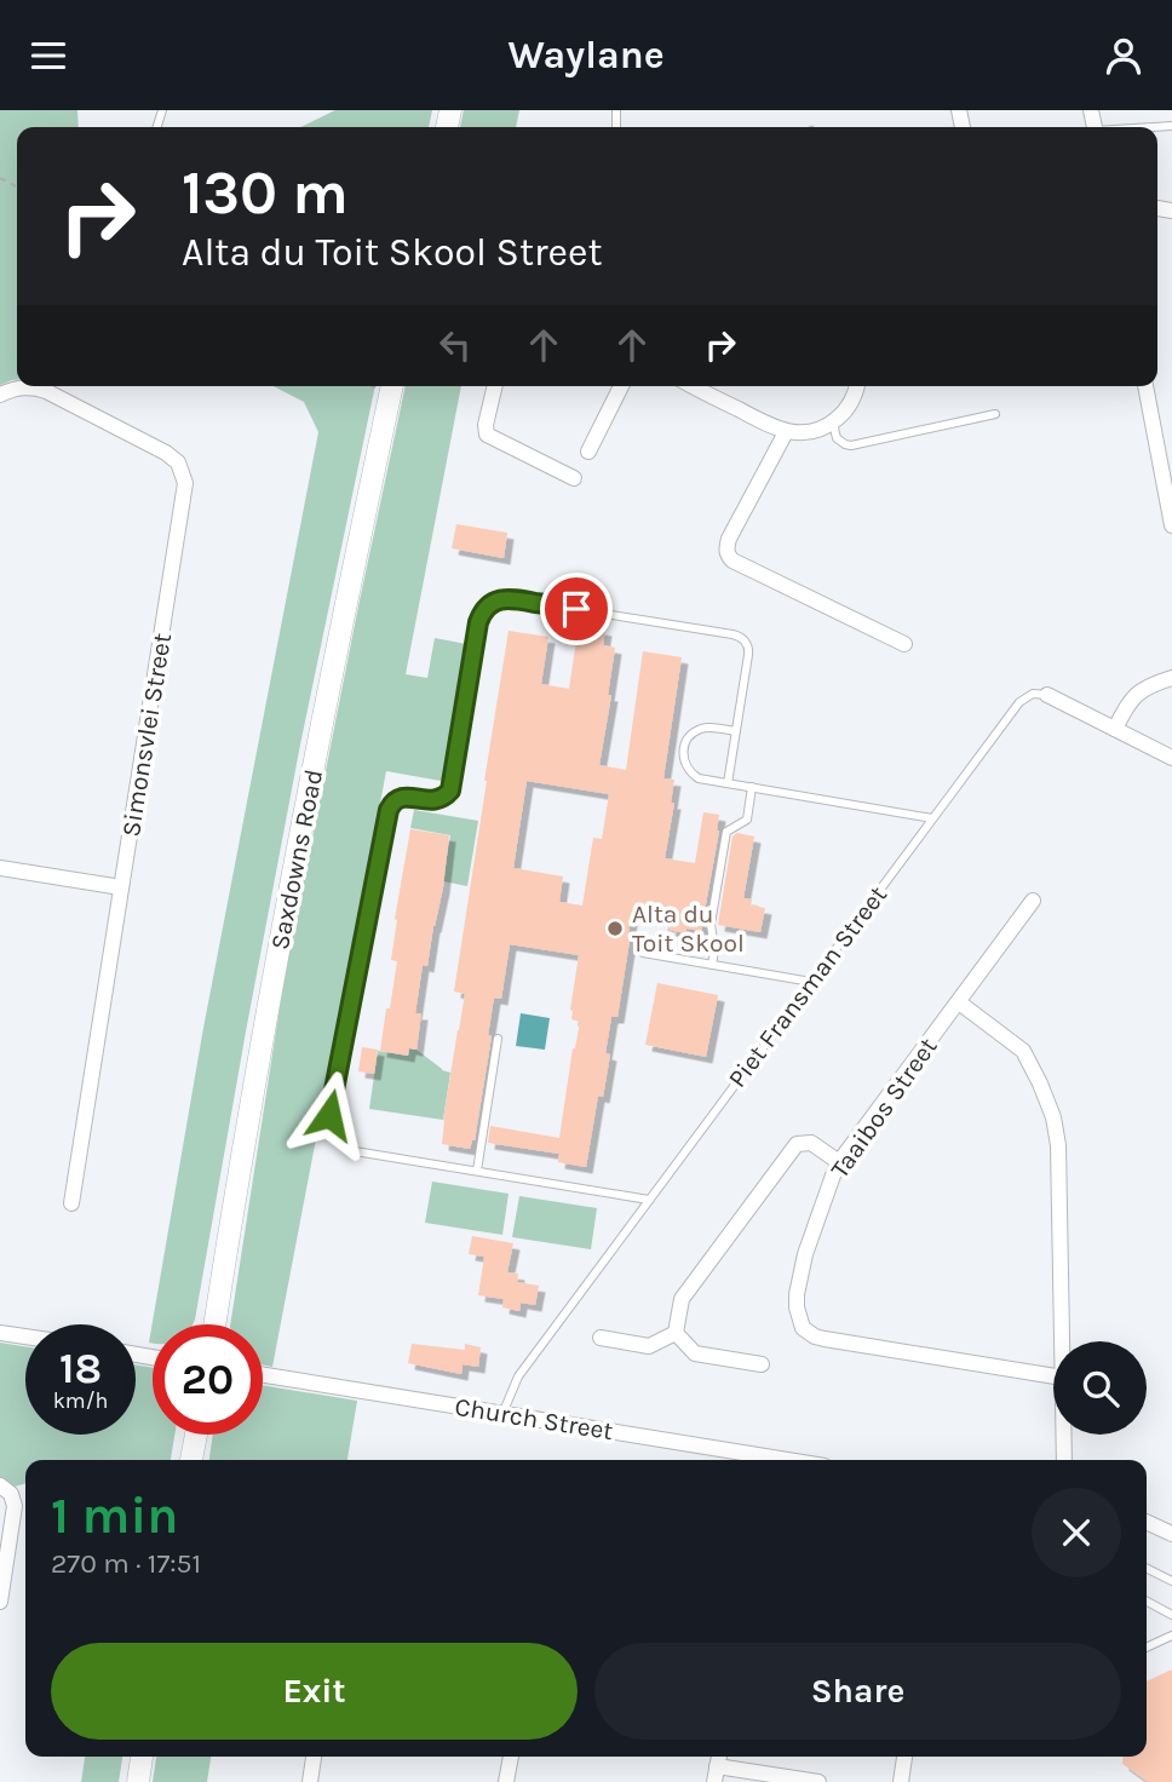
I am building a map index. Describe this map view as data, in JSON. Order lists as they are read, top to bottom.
{
  "streets": {
    "street": [
      "Simonsvlei Street",
      "Saxdowns Road",
      "Piet Fransman Street",
      "Taaibos Street",
      "Church Street"
    ]
  },
  "crossings": [
    ["Piet Fransman Street", "Church Street"]
  ],
  "places": ["Alta du Toit Skool"],
  "page": {
    "header": "Waylane",
    "turn": ["130 m", "Alta du Toit Skool Street"],
    "speed": "18 km/h",
    "limit": "20",
    "heading": ["1 min", "270 m · 17:51"],
    "buttons": ["Exit", "Share"]
  }
}
